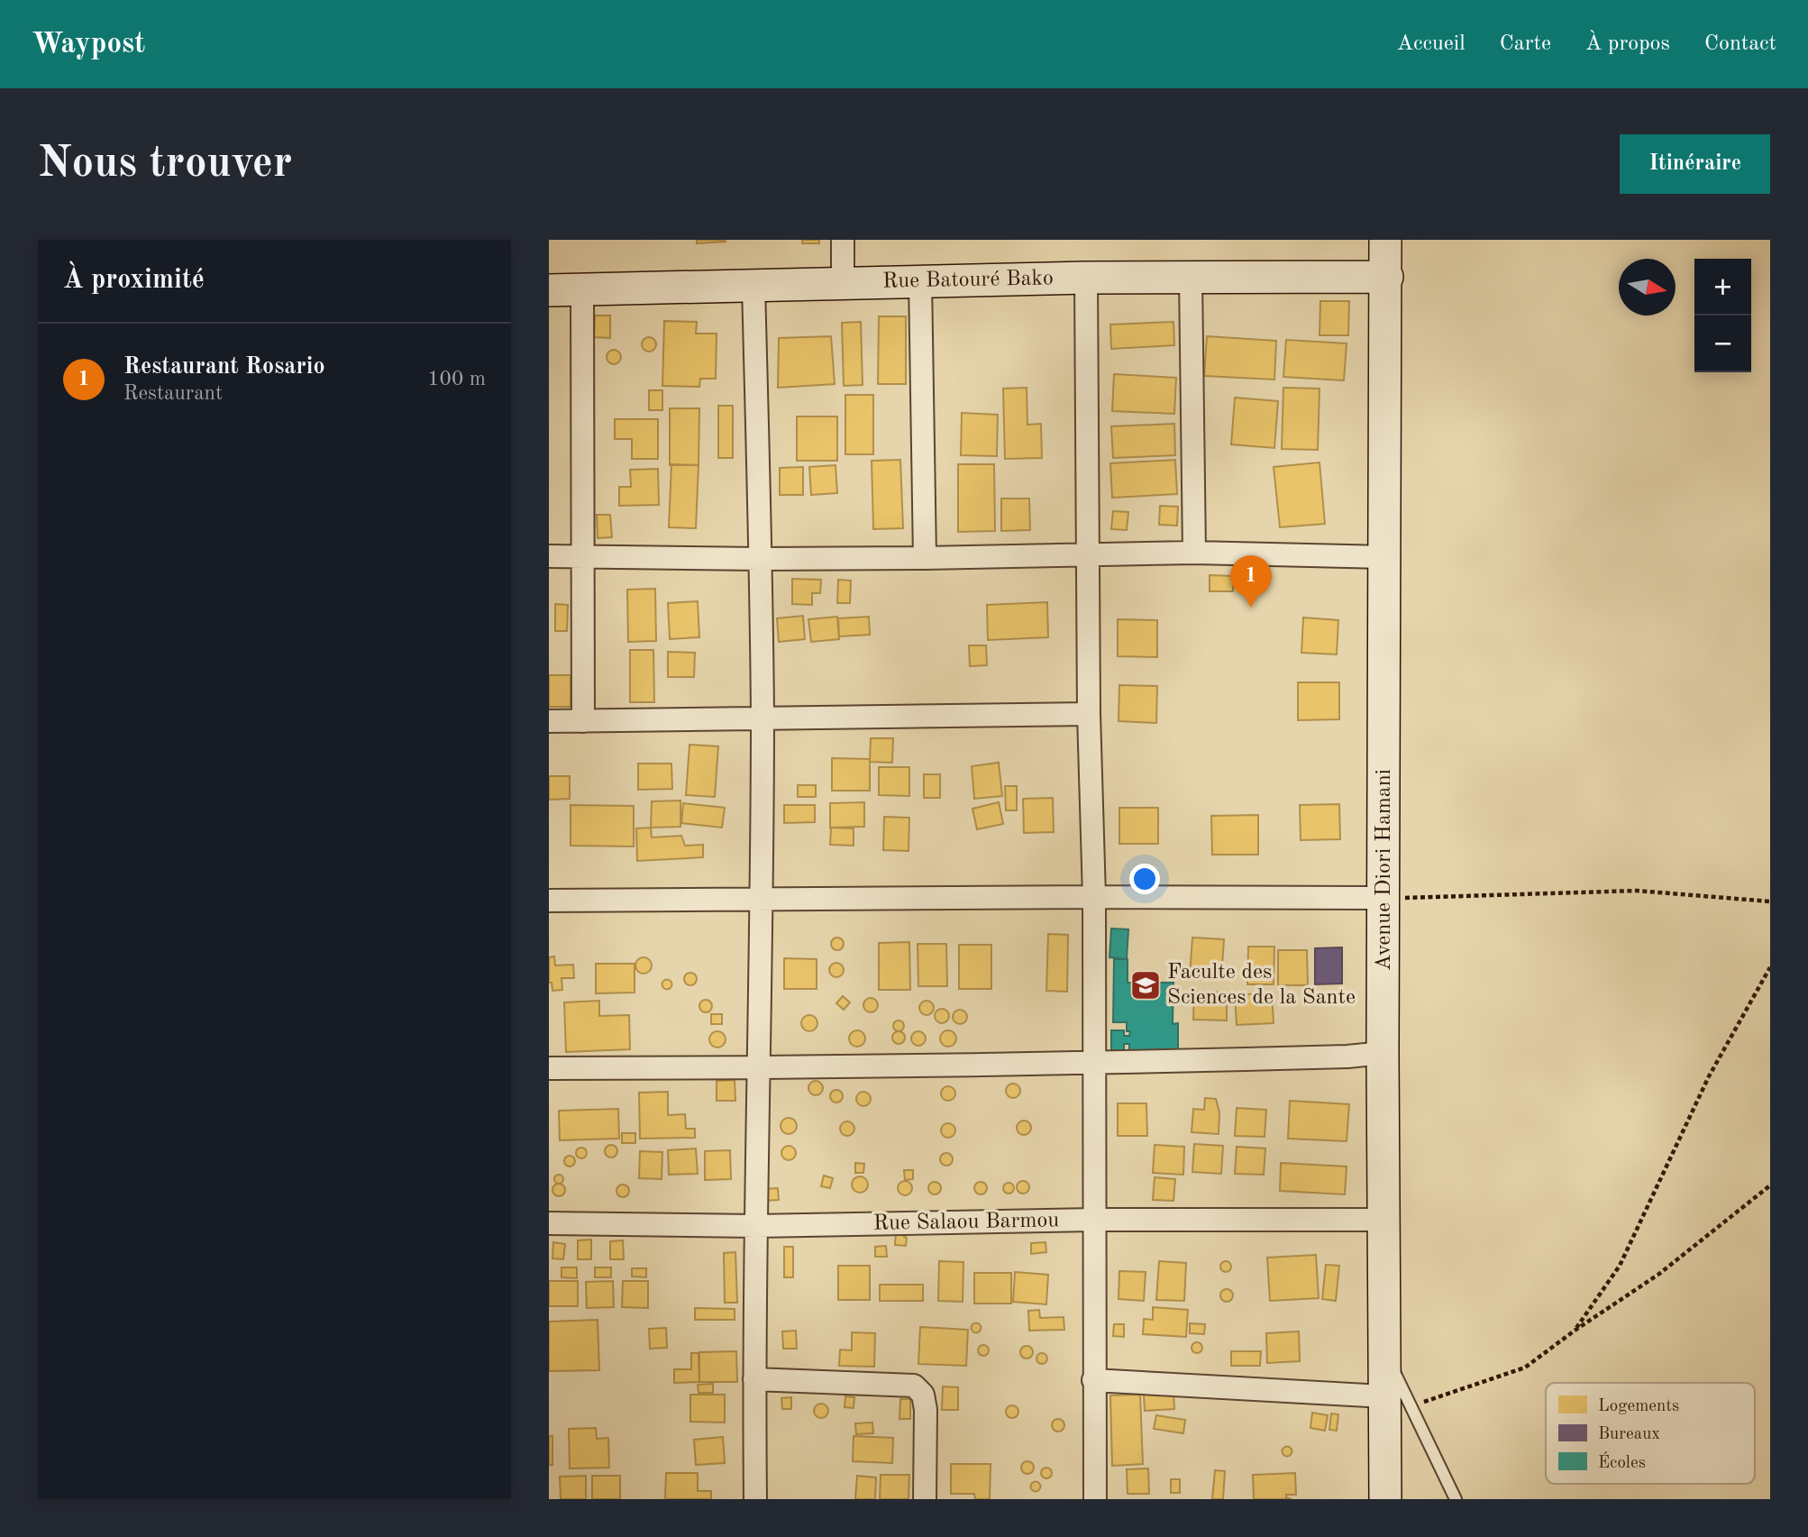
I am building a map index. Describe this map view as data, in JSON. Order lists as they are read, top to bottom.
{
  "streets": {
    "main road": ["Rue Batouré Bako", "Avenue Diori Hamani"],
    "street": ["Rue Salaou Barmou"]
  },
  "crossings": [
    ["Rue Batouré Bako", "Avenue Diori Hamani"],
    ["Avenue Diori Hamani", "Rue Salaou Barmou"]
  ],
  "places": {
    "school or university": ["Faculte des Sciences de la Sante"]
  },
  "legend": ["Logements", "Bureaux", "Écoles"],
  "north": "right",
  "page": {
    "header": "Waypost",
    "nav": [
      "Accueil",
      "Carte",
      "À propos",
      "Contact"
    ],
    "buttons": "Itinéraire",
    "title": "Nous trouver",
    "heading": "À proximité",
    "map_buttons": ["+", "−"],
    "list": [
      {
        "mark": "1",
        "name": "Restaurant Rosario",
        "note": "Restaurant",
        "value": "100 m"
      }
    ],
    "pins": "1"
  }
}
